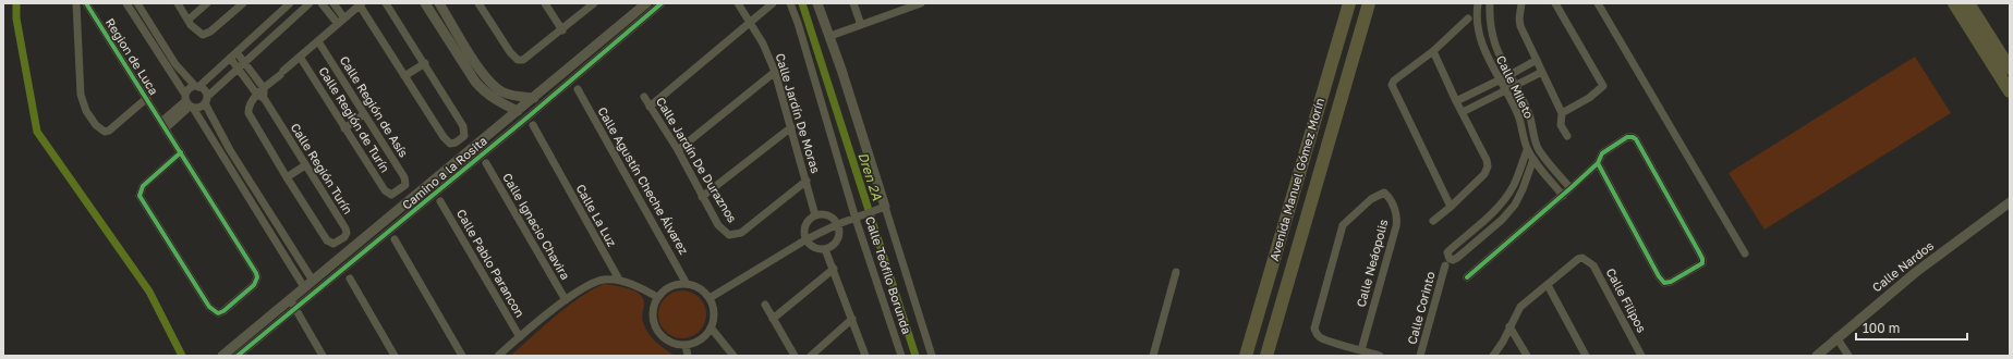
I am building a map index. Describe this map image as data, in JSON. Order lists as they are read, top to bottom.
{
  "streets": {
    "main road": ["Avenida Manuel Gómez Morín"],
    "street": [
      "Region de Luca",
      "Calle Mileto",
      "Calle Región de Asís",
      "Calle Jardín De Moras",
      "Calle Región de Turín",
      "Calle Jardín De Duraznos",
      "Calle Región Turín",
      "Camino a la Rosita",
      "Calle Agustín Cheche Álvarez",
      "Calle La Luz",
      "Calle Ignacio Chavira",
      "Calle Pablo Parancon",
      "Calle Neáopolis",
      "Calle Nardos",
      "Calle Teófilo Borunda",
      "Calle Filipos",
      "Calle Corinto"
    ]
  },
  "crossings": [
    ["Calle Región de Asís", "Calle Región de Turín"],
    ["Calle Jardín De Moras", "Calle Jardín De Duraznos"]
  ],
  "water": ["Dren 2A"],
  "scale_bar": "100 m"
}
